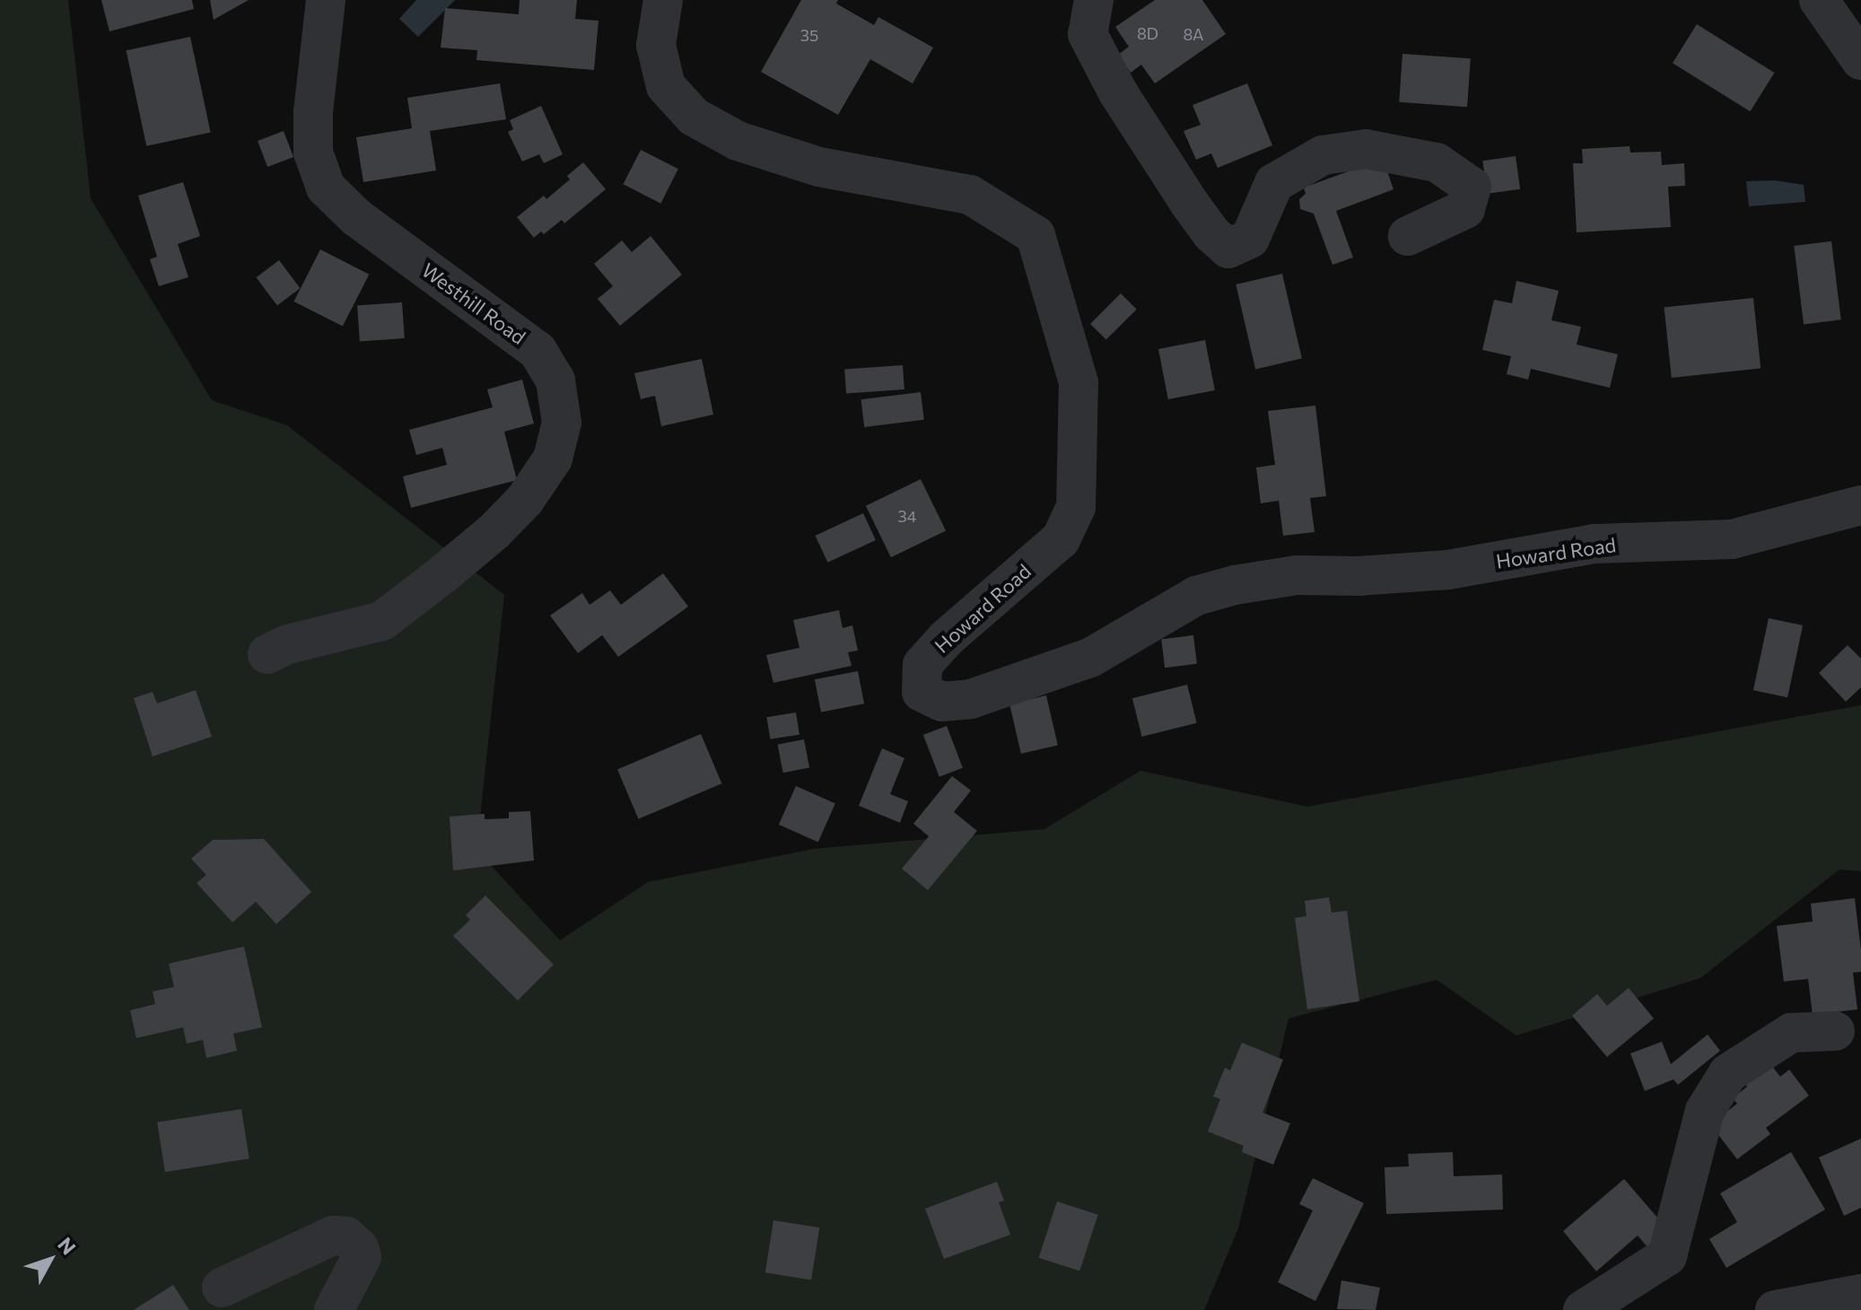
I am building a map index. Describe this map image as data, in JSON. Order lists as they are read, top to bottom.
{
  "streets": {
    "street": ["Westhill Road", "Howard Road"]
  },
  "house_numbers": [
    "8D",
    "8A",
    "35",
    "34"
  ],
  "north": "top right"
}
